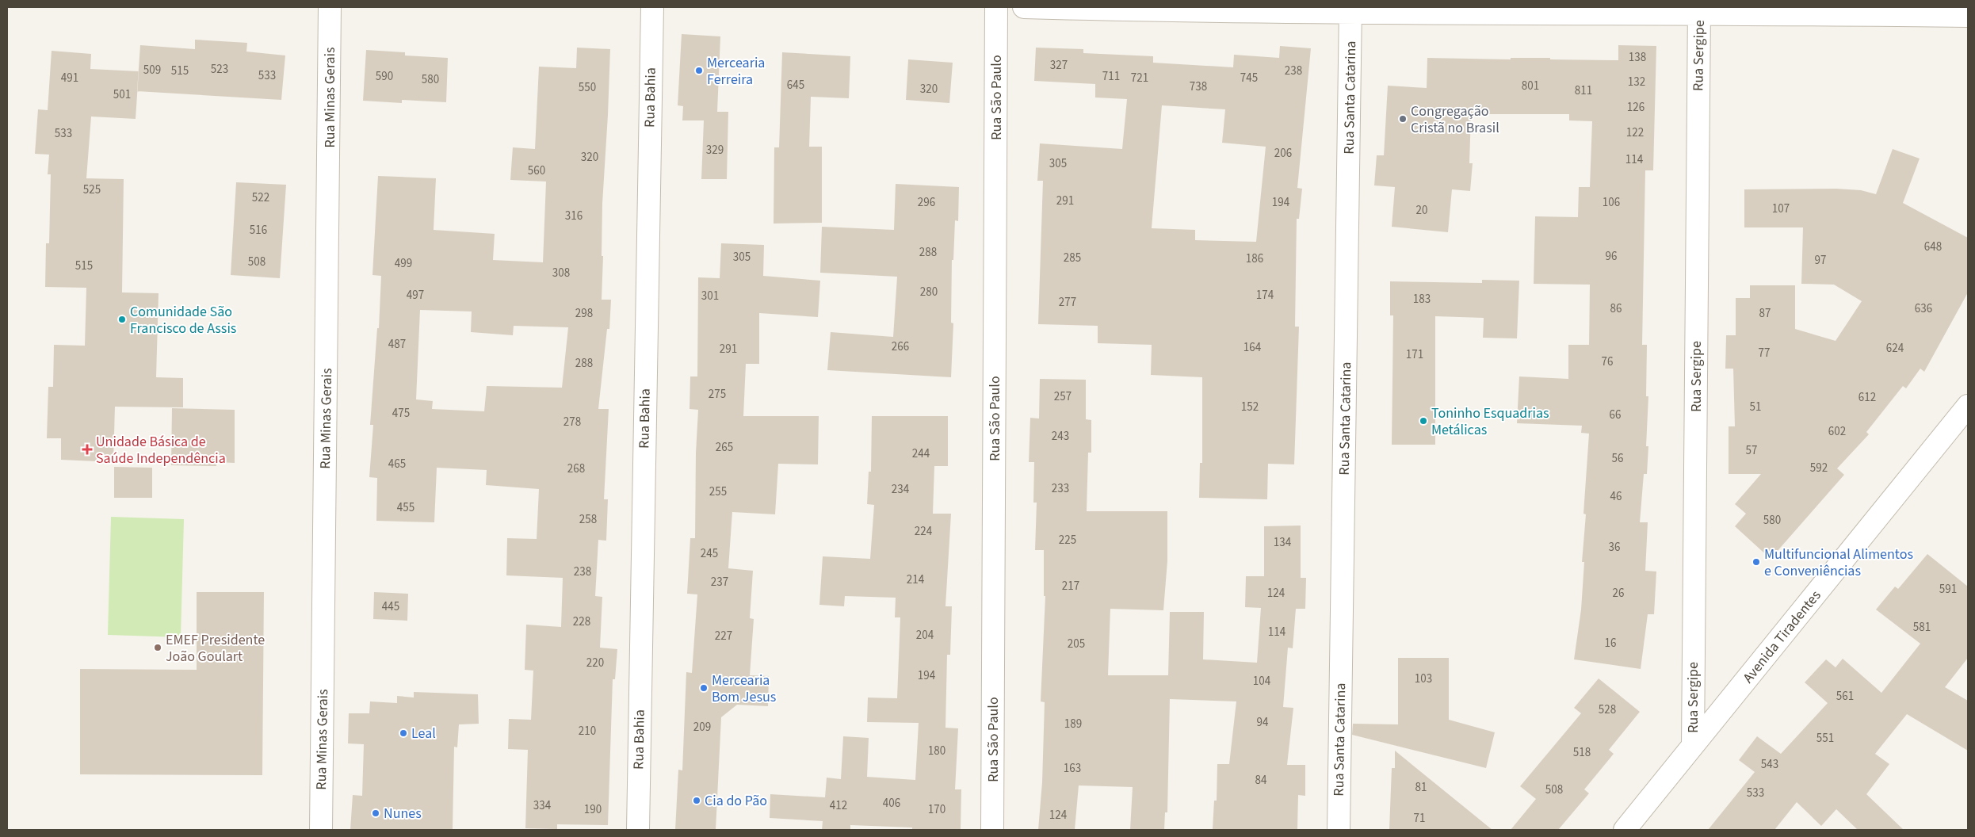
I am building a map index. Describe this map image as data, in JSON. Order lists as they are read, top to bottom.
{
  "streets": {
    "street": [
      "Rua Sergipe",
      "Rua Minas Gerais",
      "Rua Bahia",
      "Rua São Paulo",
      "Rua Santa Catarina",
      "Avenida Tiradentes"
    ]
  },
  "crossings": [
    ["Rua Sergipe", "Avenida Tiradentes"]
  ],
  "places": {
    "other": [
      "Mercearia Ferreira",
      "Congregação Cristã no Brasil",
      "Comunidade São Francisco de Assis",
      "Toninho Esquadrias Metálicas",
      "Multifuncional Alimentos e Conveniências",
      "EMEF Presidente João Goulart",
      "Mercearia Bom Jesus",
      "Leal",
      "Cia do Pão",
      "Nunes"
    ],
    "health": ["Unidade Básica de Saúde Independência"]
  },
  "house_numbers": [
    "138",
    "327",
    "523",
    "509",
    "515",
    "238",
    "533",
    "590",
    "711",
    "491",
    "721",
    "745",
    "580",
    "132",
    "645",
    "801",
    "738",
    "550",
    "320",
    "811",
    "501",
    "126",
    "122",
    "533",
    "329",
    "206",
    "320",
    "114",
    "305",
    "560",
    "525",
    "522",
    "291",
    "296",
    "194",
    "106",
    "107",
    "20",
    "316",
    "516",
    "648",
    "288",
    "96",
    "305",
    "285",
    "186",
    "97",
    "508",
    "499",
    "515",
    "308",
    "280",
    "497",
    "174",
    "301",
    "183",
    "277",
    "86",
    "636",
    "298",
    "87",
    "487",
    "266",
    "164",
    "624",
    "291",
    "77",
    "171",
    "76",
    "288",
    "275",
    "257",
    "612",
    "152",
    "51",
    "475",
    "66",
    "278",
    "602",
    "243",
    "265",
    "57",
    "244",
    "56",
    "465",
    "592",
    "268",
    "233",
    "234",
    "255",
    "46",
    "455",
    "258",
    "580",
    "224",
    "225",
    "134",
    "36",
    "245",
    "238",
    "214",
    "237",
    "217",
    "591",
    "124",
    "26",
    "445",
    "228",
    "581",
    "114",
    "204",
    "227",
    "16",
    "205",
    "220",
    "194",
    "103",
    "104",
    "561",
    "528",
    "94",
    "189",
    "209",
    "210",
    "551",
    "180",
    "518",
    "543",
    "163",
    "84",
    "81",
    "508",
    "533",
    "406",
    "334",
    "412",
    "190",
    "170",
    "124",
    "71"
  ]
}
